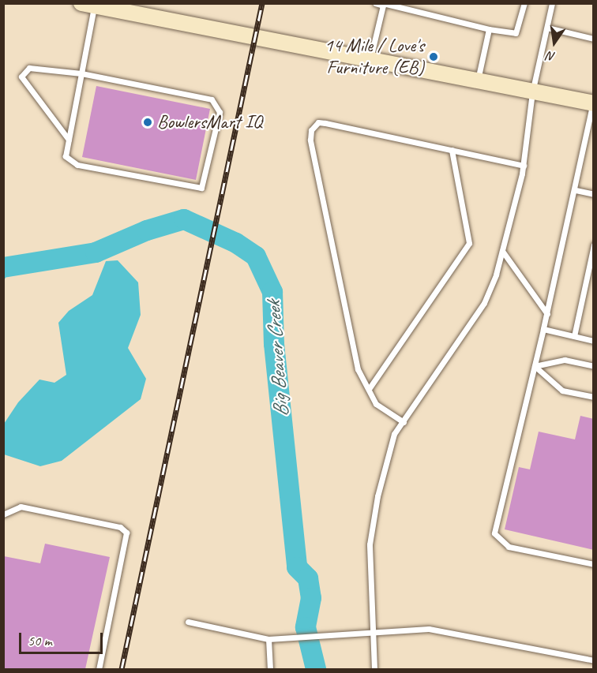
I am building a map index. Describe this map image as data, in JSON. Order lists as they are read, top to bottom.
{
  "water": ["Big Beaver Creek"],
  "places": ["14 Mile / Love's Furniture (EB)", "BowlersMart IQ"],
  "scale_bar": "50 m",
  "north": "bottom"
}
